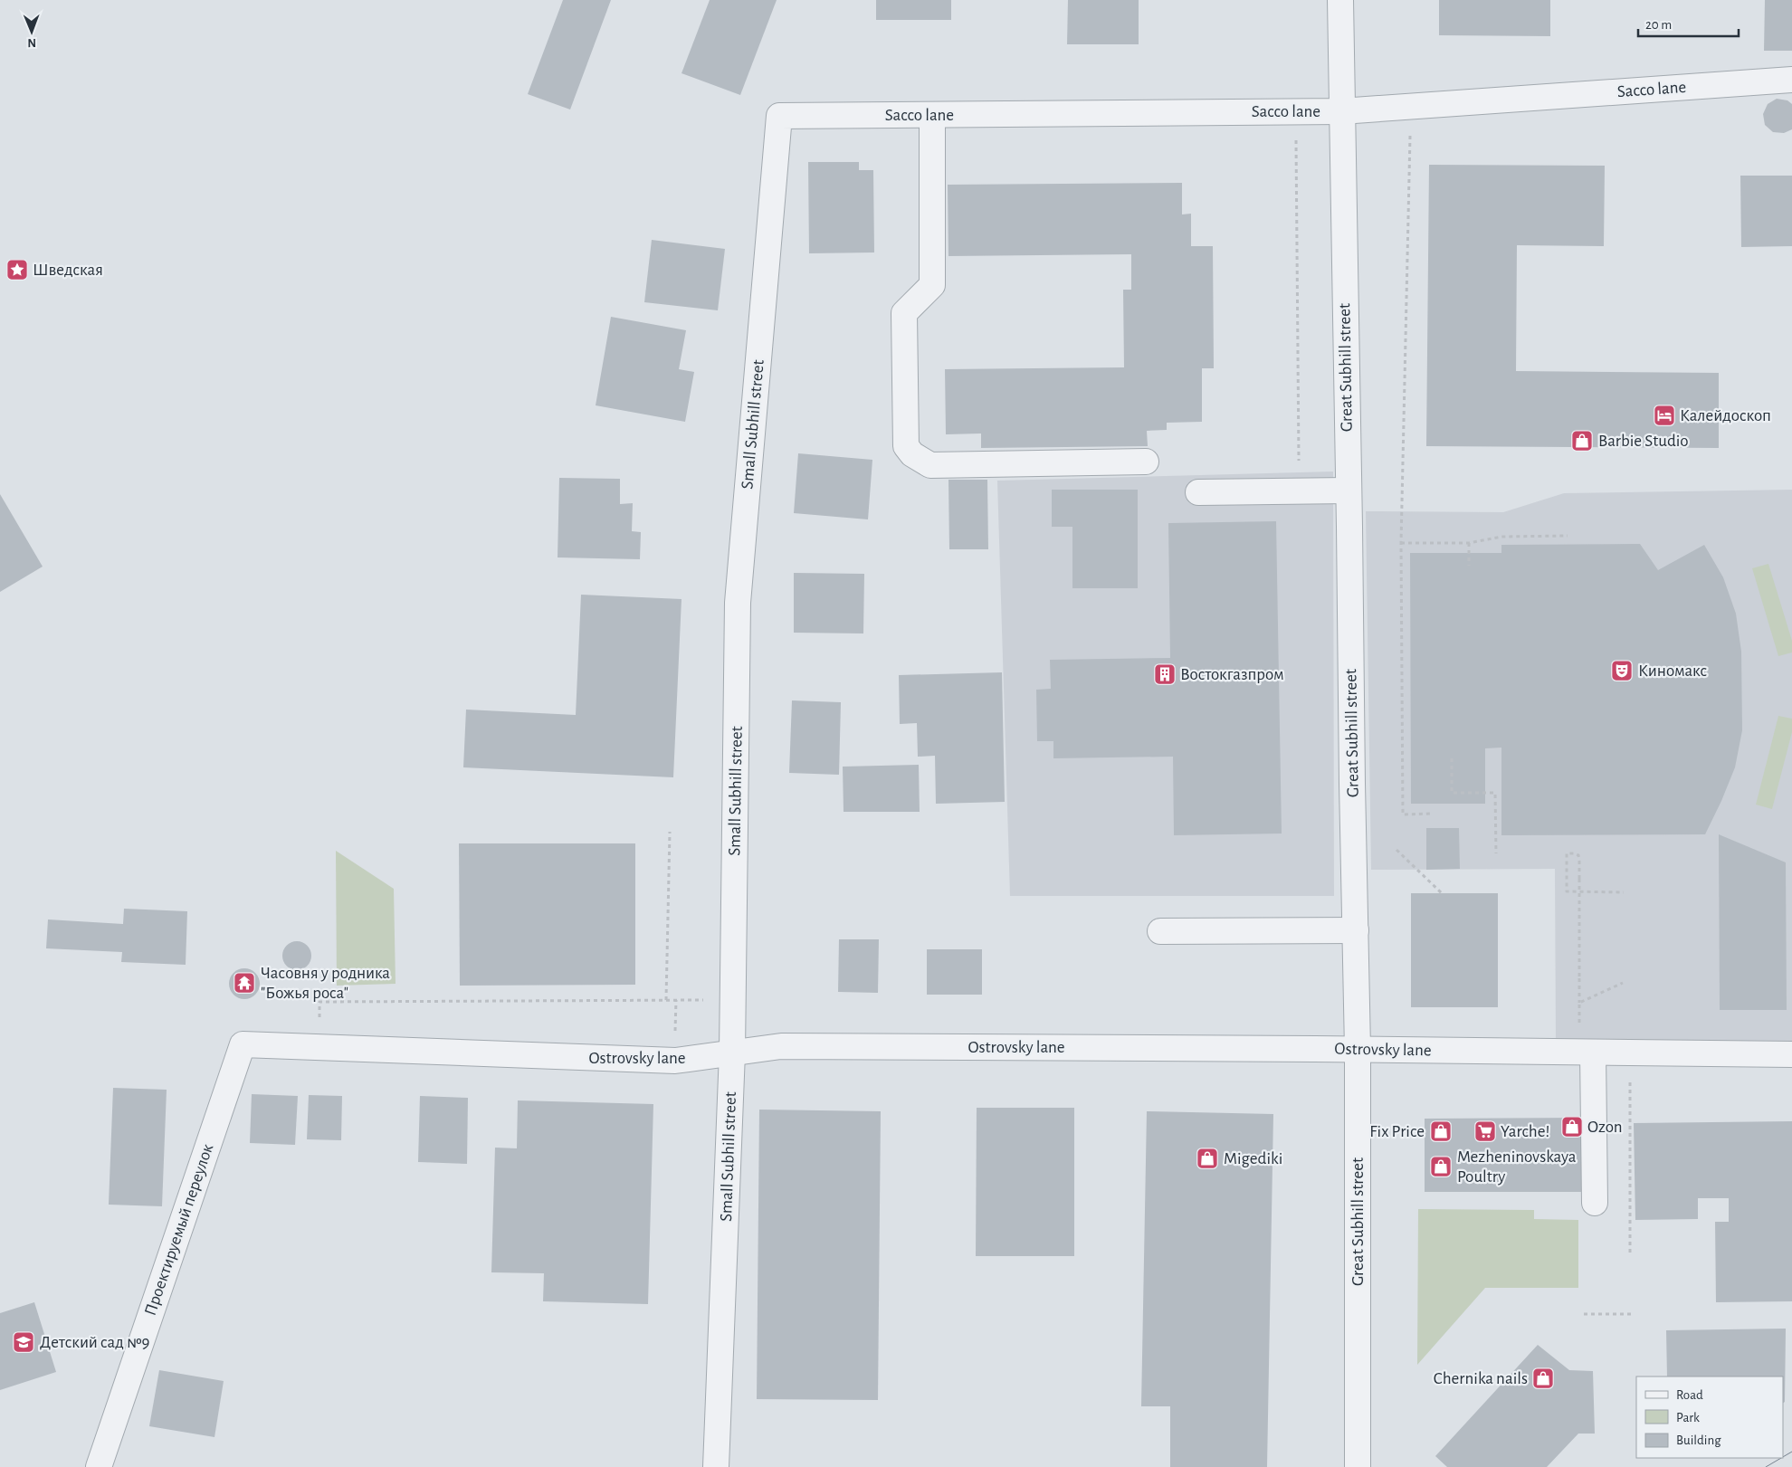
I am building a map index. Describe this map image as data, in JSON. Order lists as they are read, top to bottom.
{
  "streets": {
    "street": [
      "Sacco lane",
      "Great Subhill street",
      "Small Subhill street",
      "Ostrovsky lane",
      "Проектируемый переулок"
    ]
  },
  "crossings": [
    ["Sacco lane", "Great Subhill street"],
    ["Sacco lane", "Small Subhill street"],
    ["Great Subhill street", "Ostrovsky lane"],
    ["Small Subhill street", "Ostrovsky lane"],
    ["Ostrovsky lane", "Проектируемый переулок"]
  ],
  "places": {
    "place": ["Шведская"],
    "hotel": ["Калейдоскоп"],
    "shop": [
      "Barbie Studio",
      "Ozon",
      "Fix Price",
      "Migediki",
      "Mezheninovskaya Poultry",
      "Chernika nails"
    ],
    "theatre": ["Киномакс"],
    "building": ["Востокгазпром"],
    "temple": ["Часовня у родника \"Божья роса\""],
    "supermarket": ["Yarche!"],
    "school or university": ["Детский сад №9"]
  },
  "legend": ["Road", "Park", "Building"],
  "scale_bar": "20 m",
  "north": "bottom"
}
